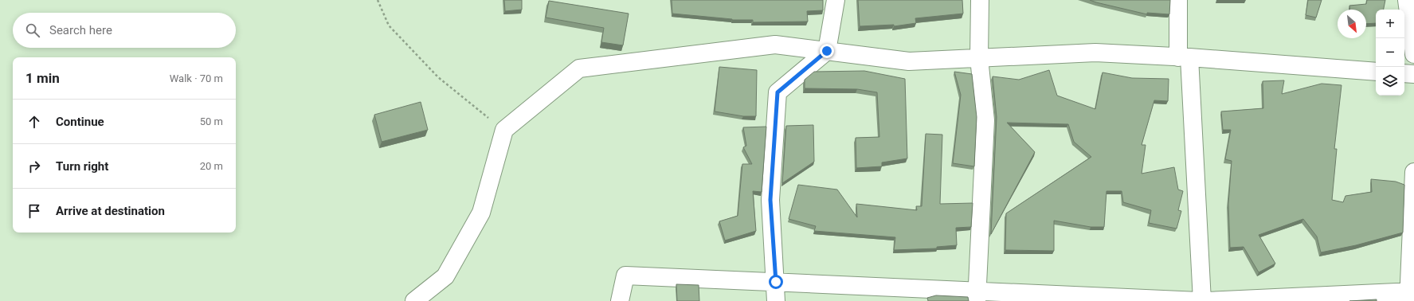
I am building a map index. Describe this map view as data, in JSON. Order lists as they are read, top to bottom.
{
  "north": "bottom right",
  "page": {
    "map_buttons": ["+", "−"],
    "search": "Search here",
    "heading": ["1 min", "Walk · 70 m"],
    "list": [
      ["Continue", "50 m"],
      ["Turn right", "20 m"],
      "Arrive at destination"
    ]
  }
}
